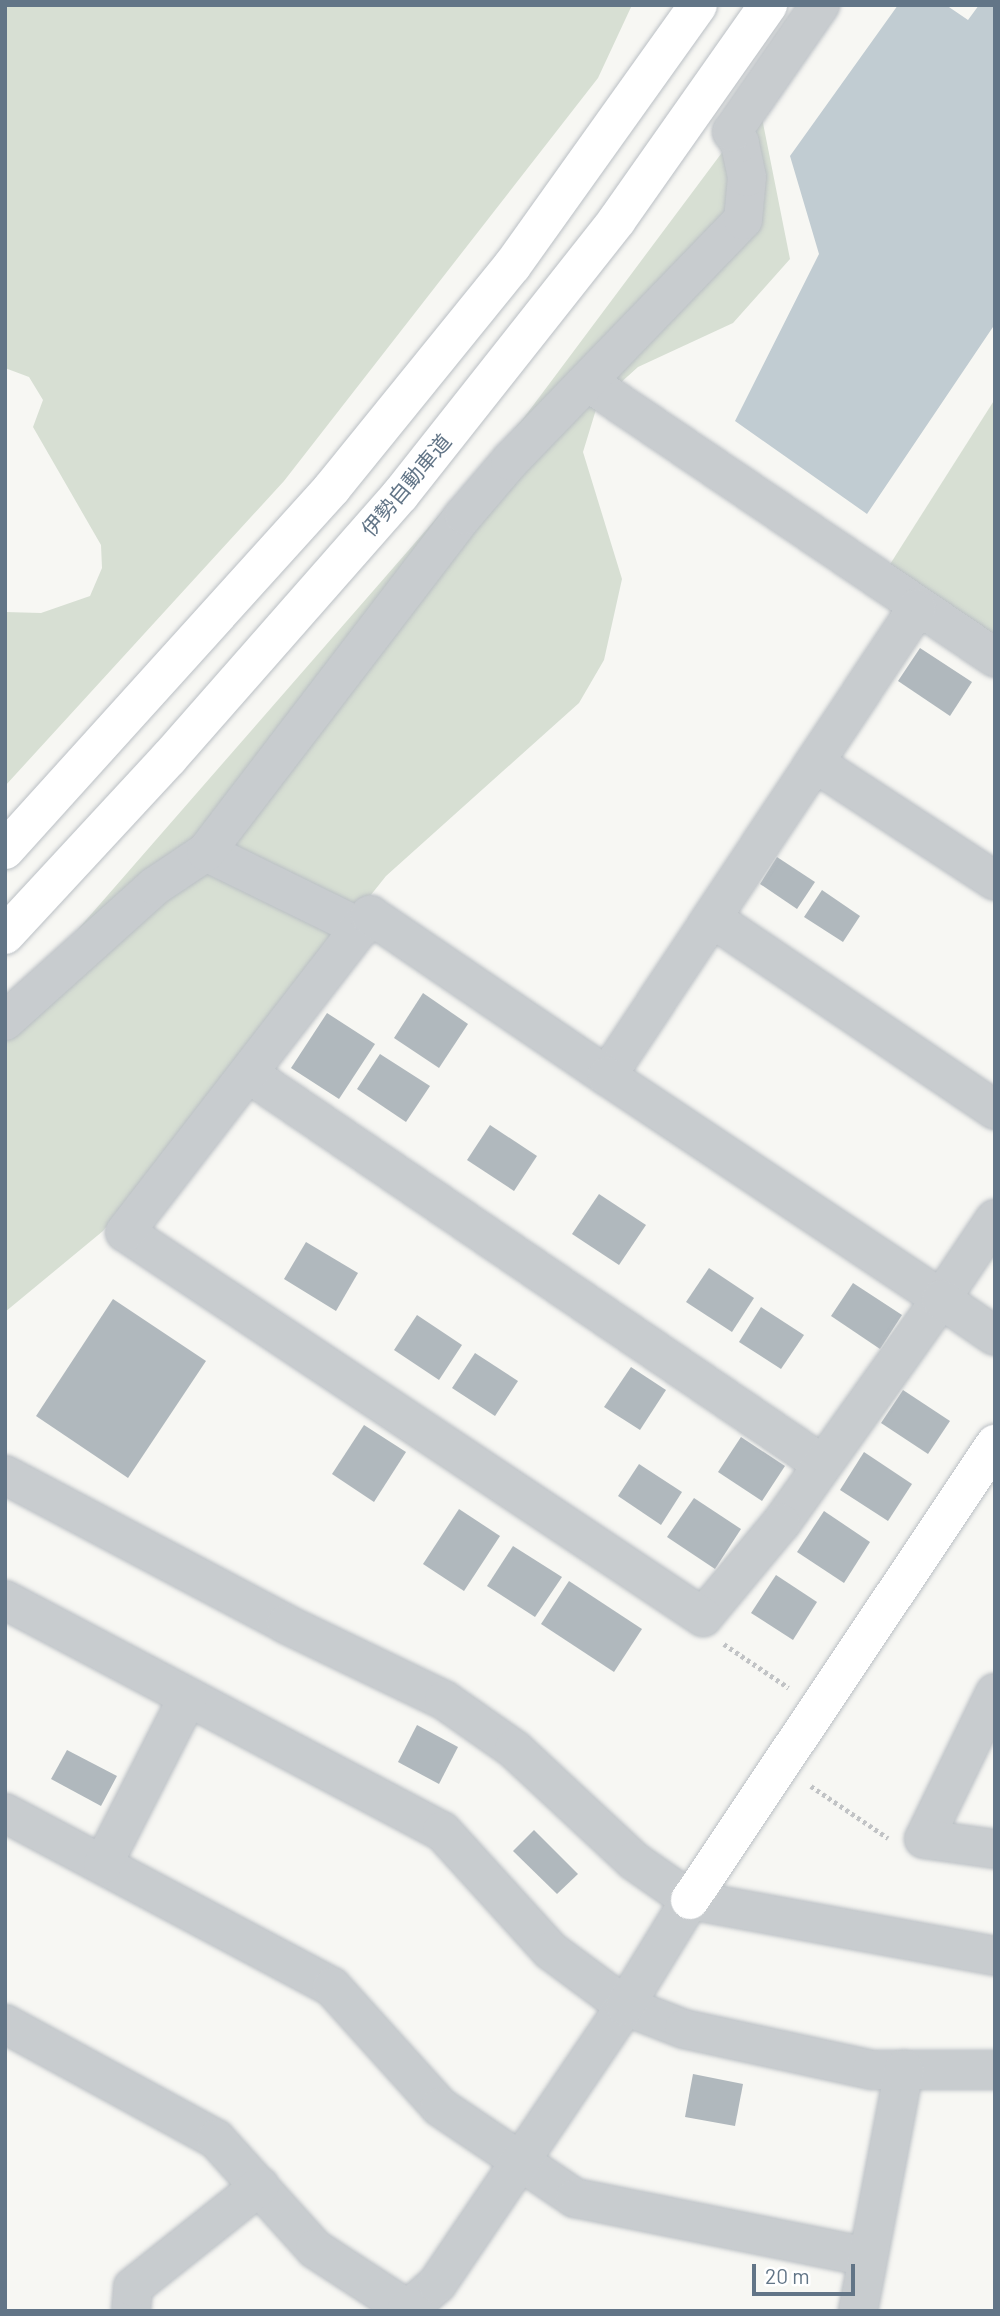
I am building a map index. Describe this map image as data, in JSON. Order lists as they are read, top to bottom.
{
  "streets": {
    "main road": ["伊勢自動車道"]
  },
  "scale_bar": "20 m"
}
